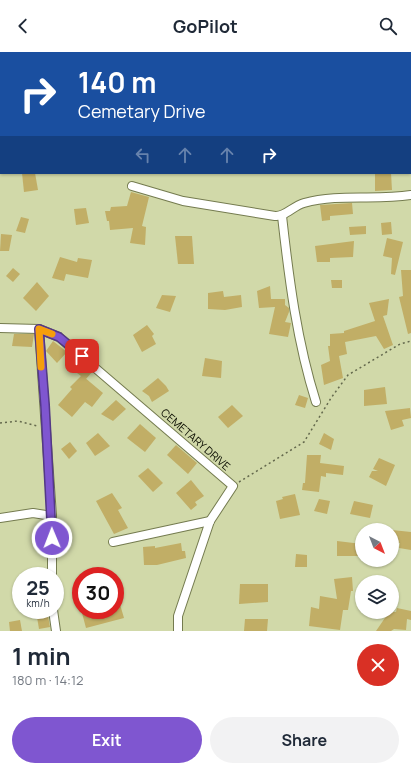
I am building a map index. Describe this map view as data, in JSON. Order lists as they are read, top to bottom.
{
  "streets": {
    "street": ["CEMETARY DRIVE"]
  },
  "north": "bottom right",
  "page": {
    "header": "GoPilot",
    "turn": ["140 m", "Cemetary Drive"],
    "speed": "25 km/h",
    "limit": "30",
    "heading": ["1 min", "180 m · 14:12"],
    "buttons": ["Exit", "Share"]
  }
}
